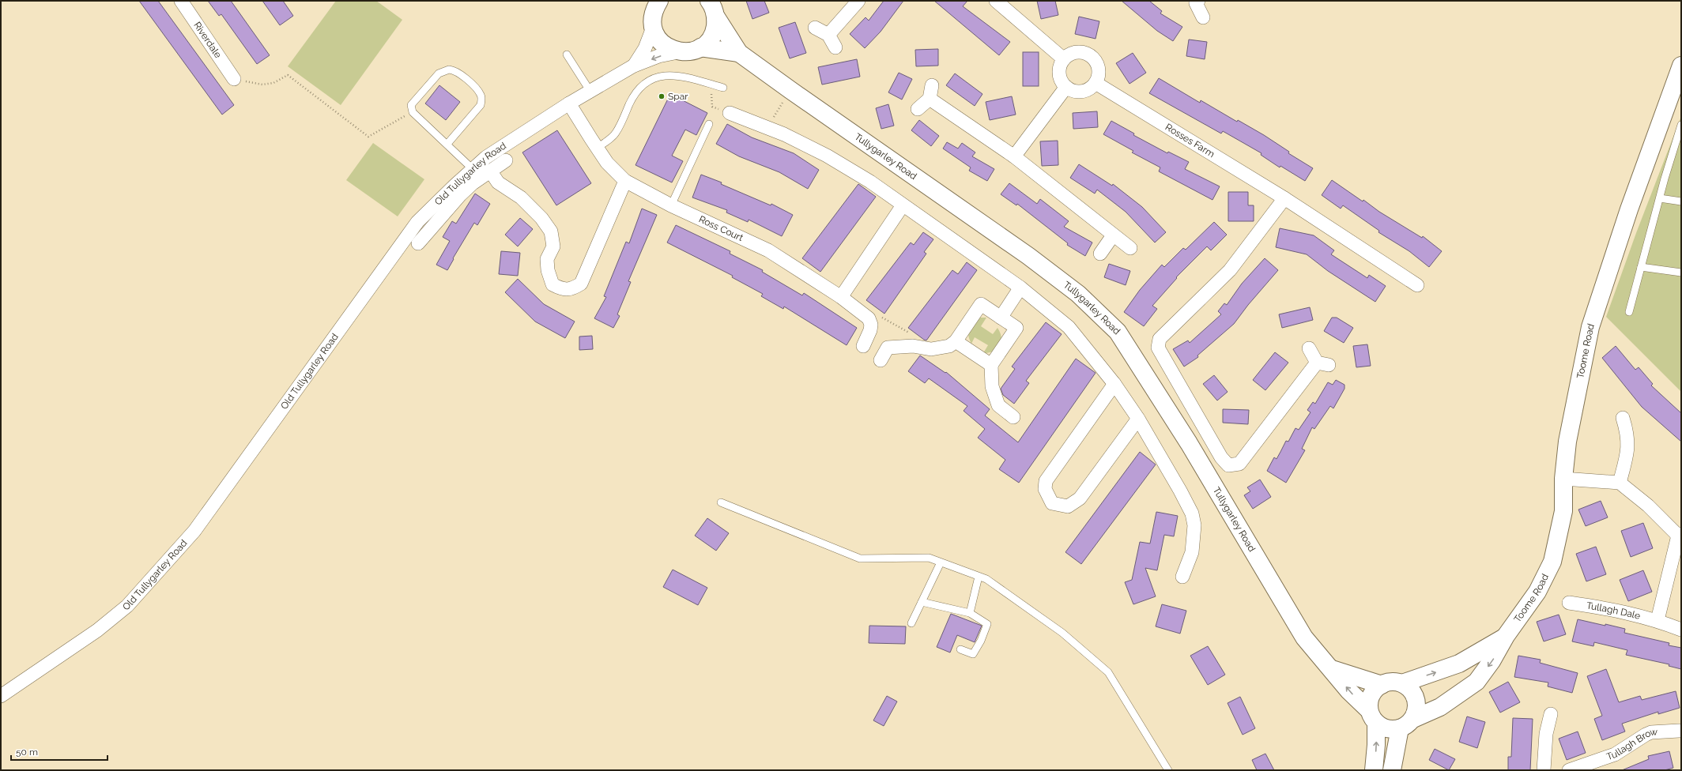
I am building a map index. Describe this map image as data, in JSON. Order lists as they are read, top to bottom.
{
  "streets": {
    "street": [
      "Riverdale",
      "Rosses Farm",
      "Tullygarley Road",
      "Old Tullygarley Road",
      "Ross Court",
      "Toome Road",
      "Tullagh Dale",
      "Tullagh Brow"
    ]
  },
  "crossings": [
    ["Tullygarley Road", "Toome Road"],
    ["Old Tullygarley Road", "Ross Court"]
  ],
  "places": ["Spar"],
  "scale_bar": "50 m"
}
